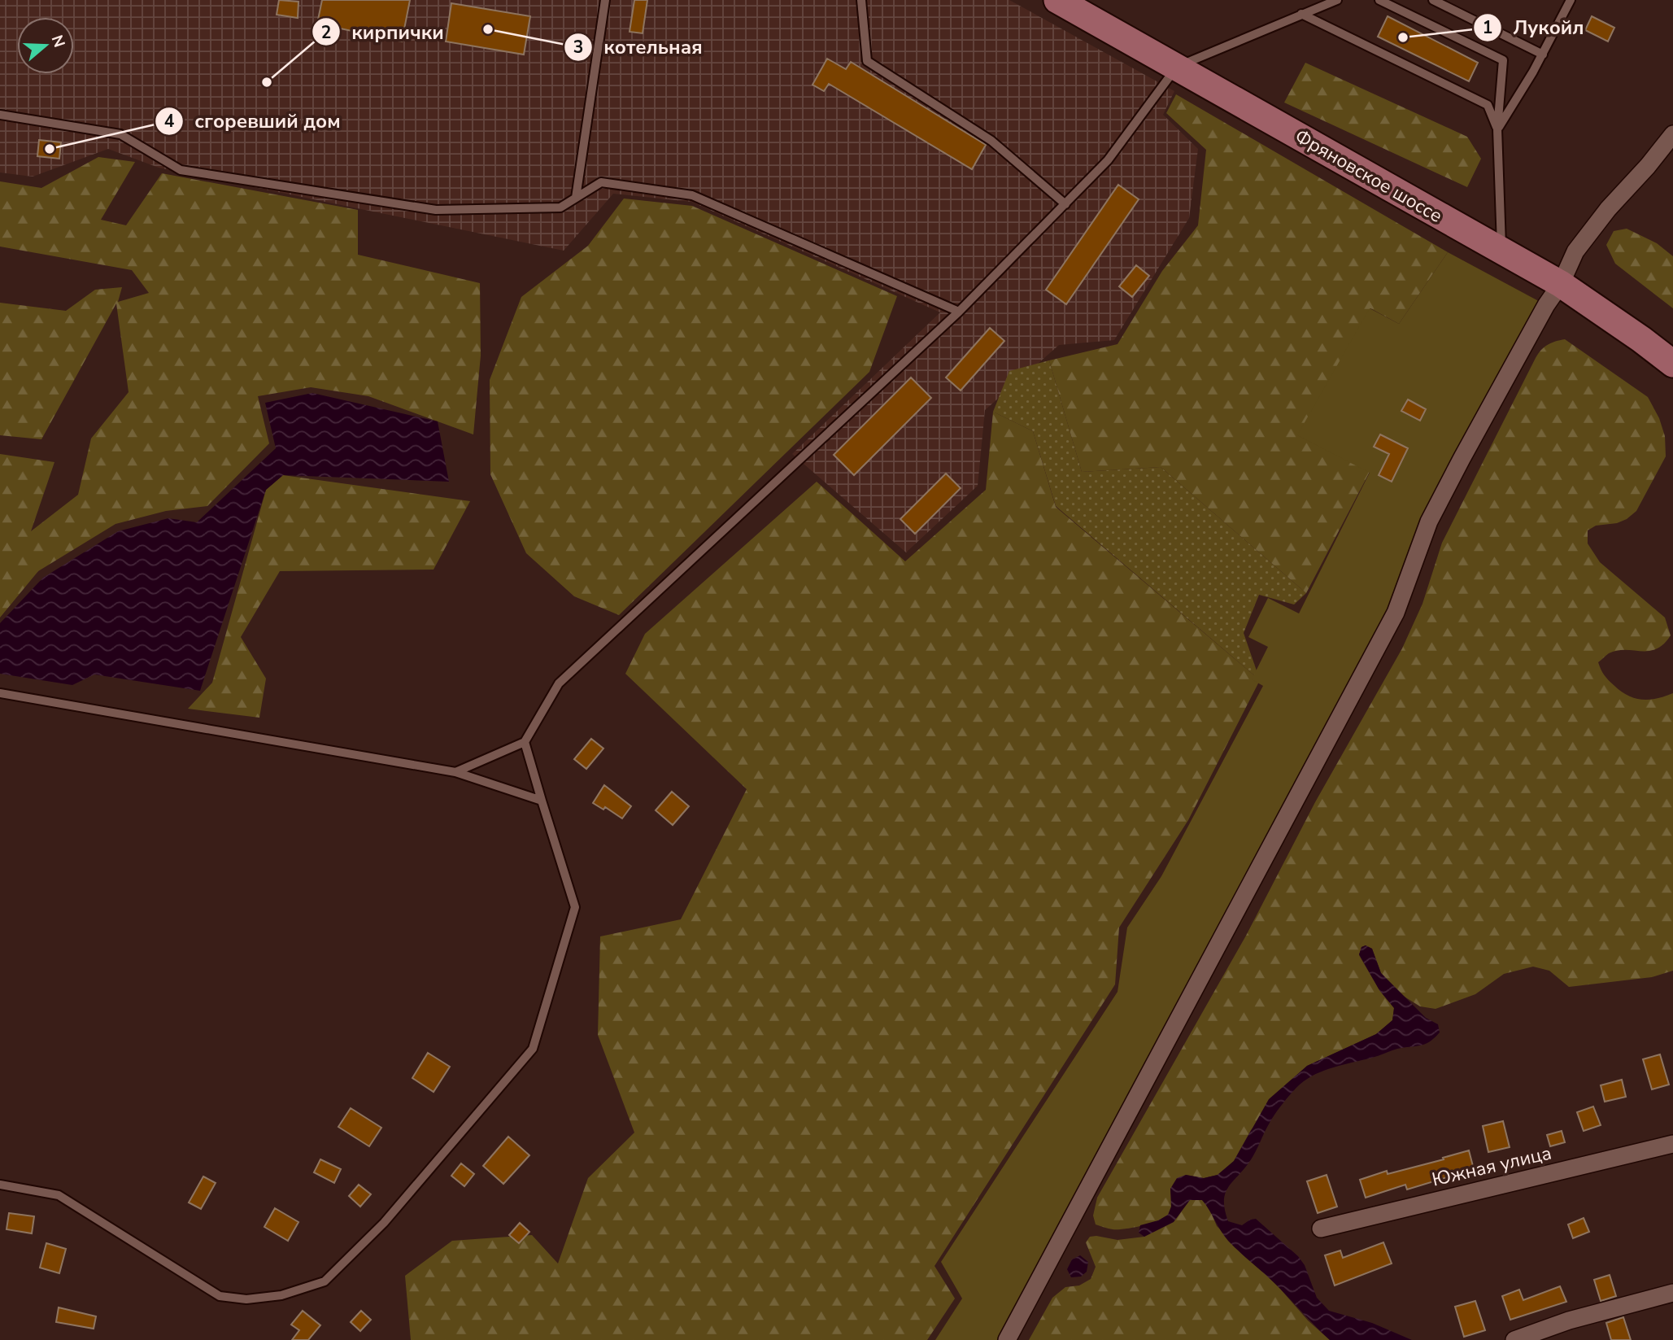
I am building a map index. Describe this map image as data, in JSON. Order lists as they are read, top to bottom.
{
  "streets": {
    "main road": ["Фряновское шоссе"],
    "street": ["Южная улица"]
  },
  "places": [
    "котельная",
    "Лукойл",
    "кирпички",
    "сгоревший дом"
  ],
  "north": "right"
}
